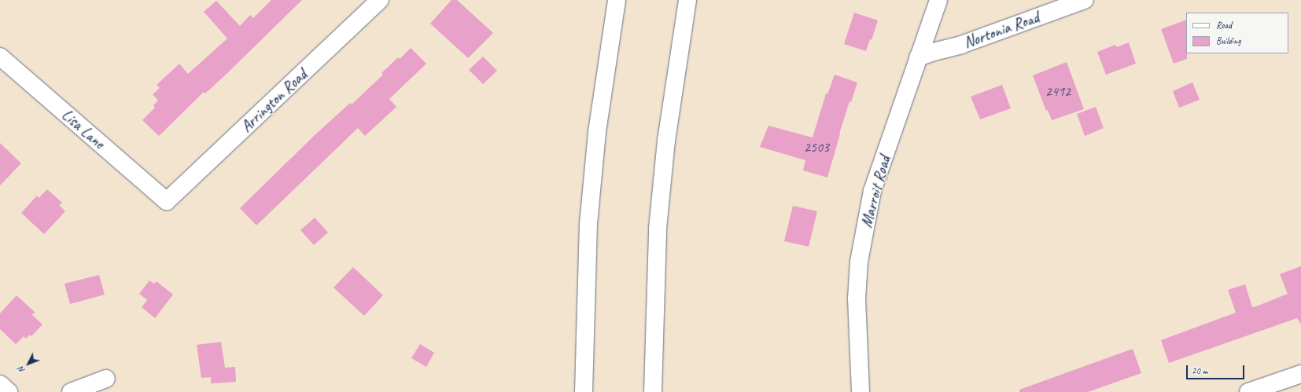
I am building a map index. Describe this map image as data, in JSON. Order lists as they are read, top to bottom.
{
  "streets": {
    "main road": [
      "Nortonia Road",
      "Arrington Road",
      "Lisa Lane",
      "Marroit Road"
    ]
  },
  "crossings": [
    ["Nortonia Road", "Marroit Road"],
    ["Arrington Road", "Lisa Lane"]
  ],
  "house_numbers": ["2412", "2503"],
  "legend": ["Road", "Building"],
  "scale_bar": "20 m",
  "north": "bottom left"
}
